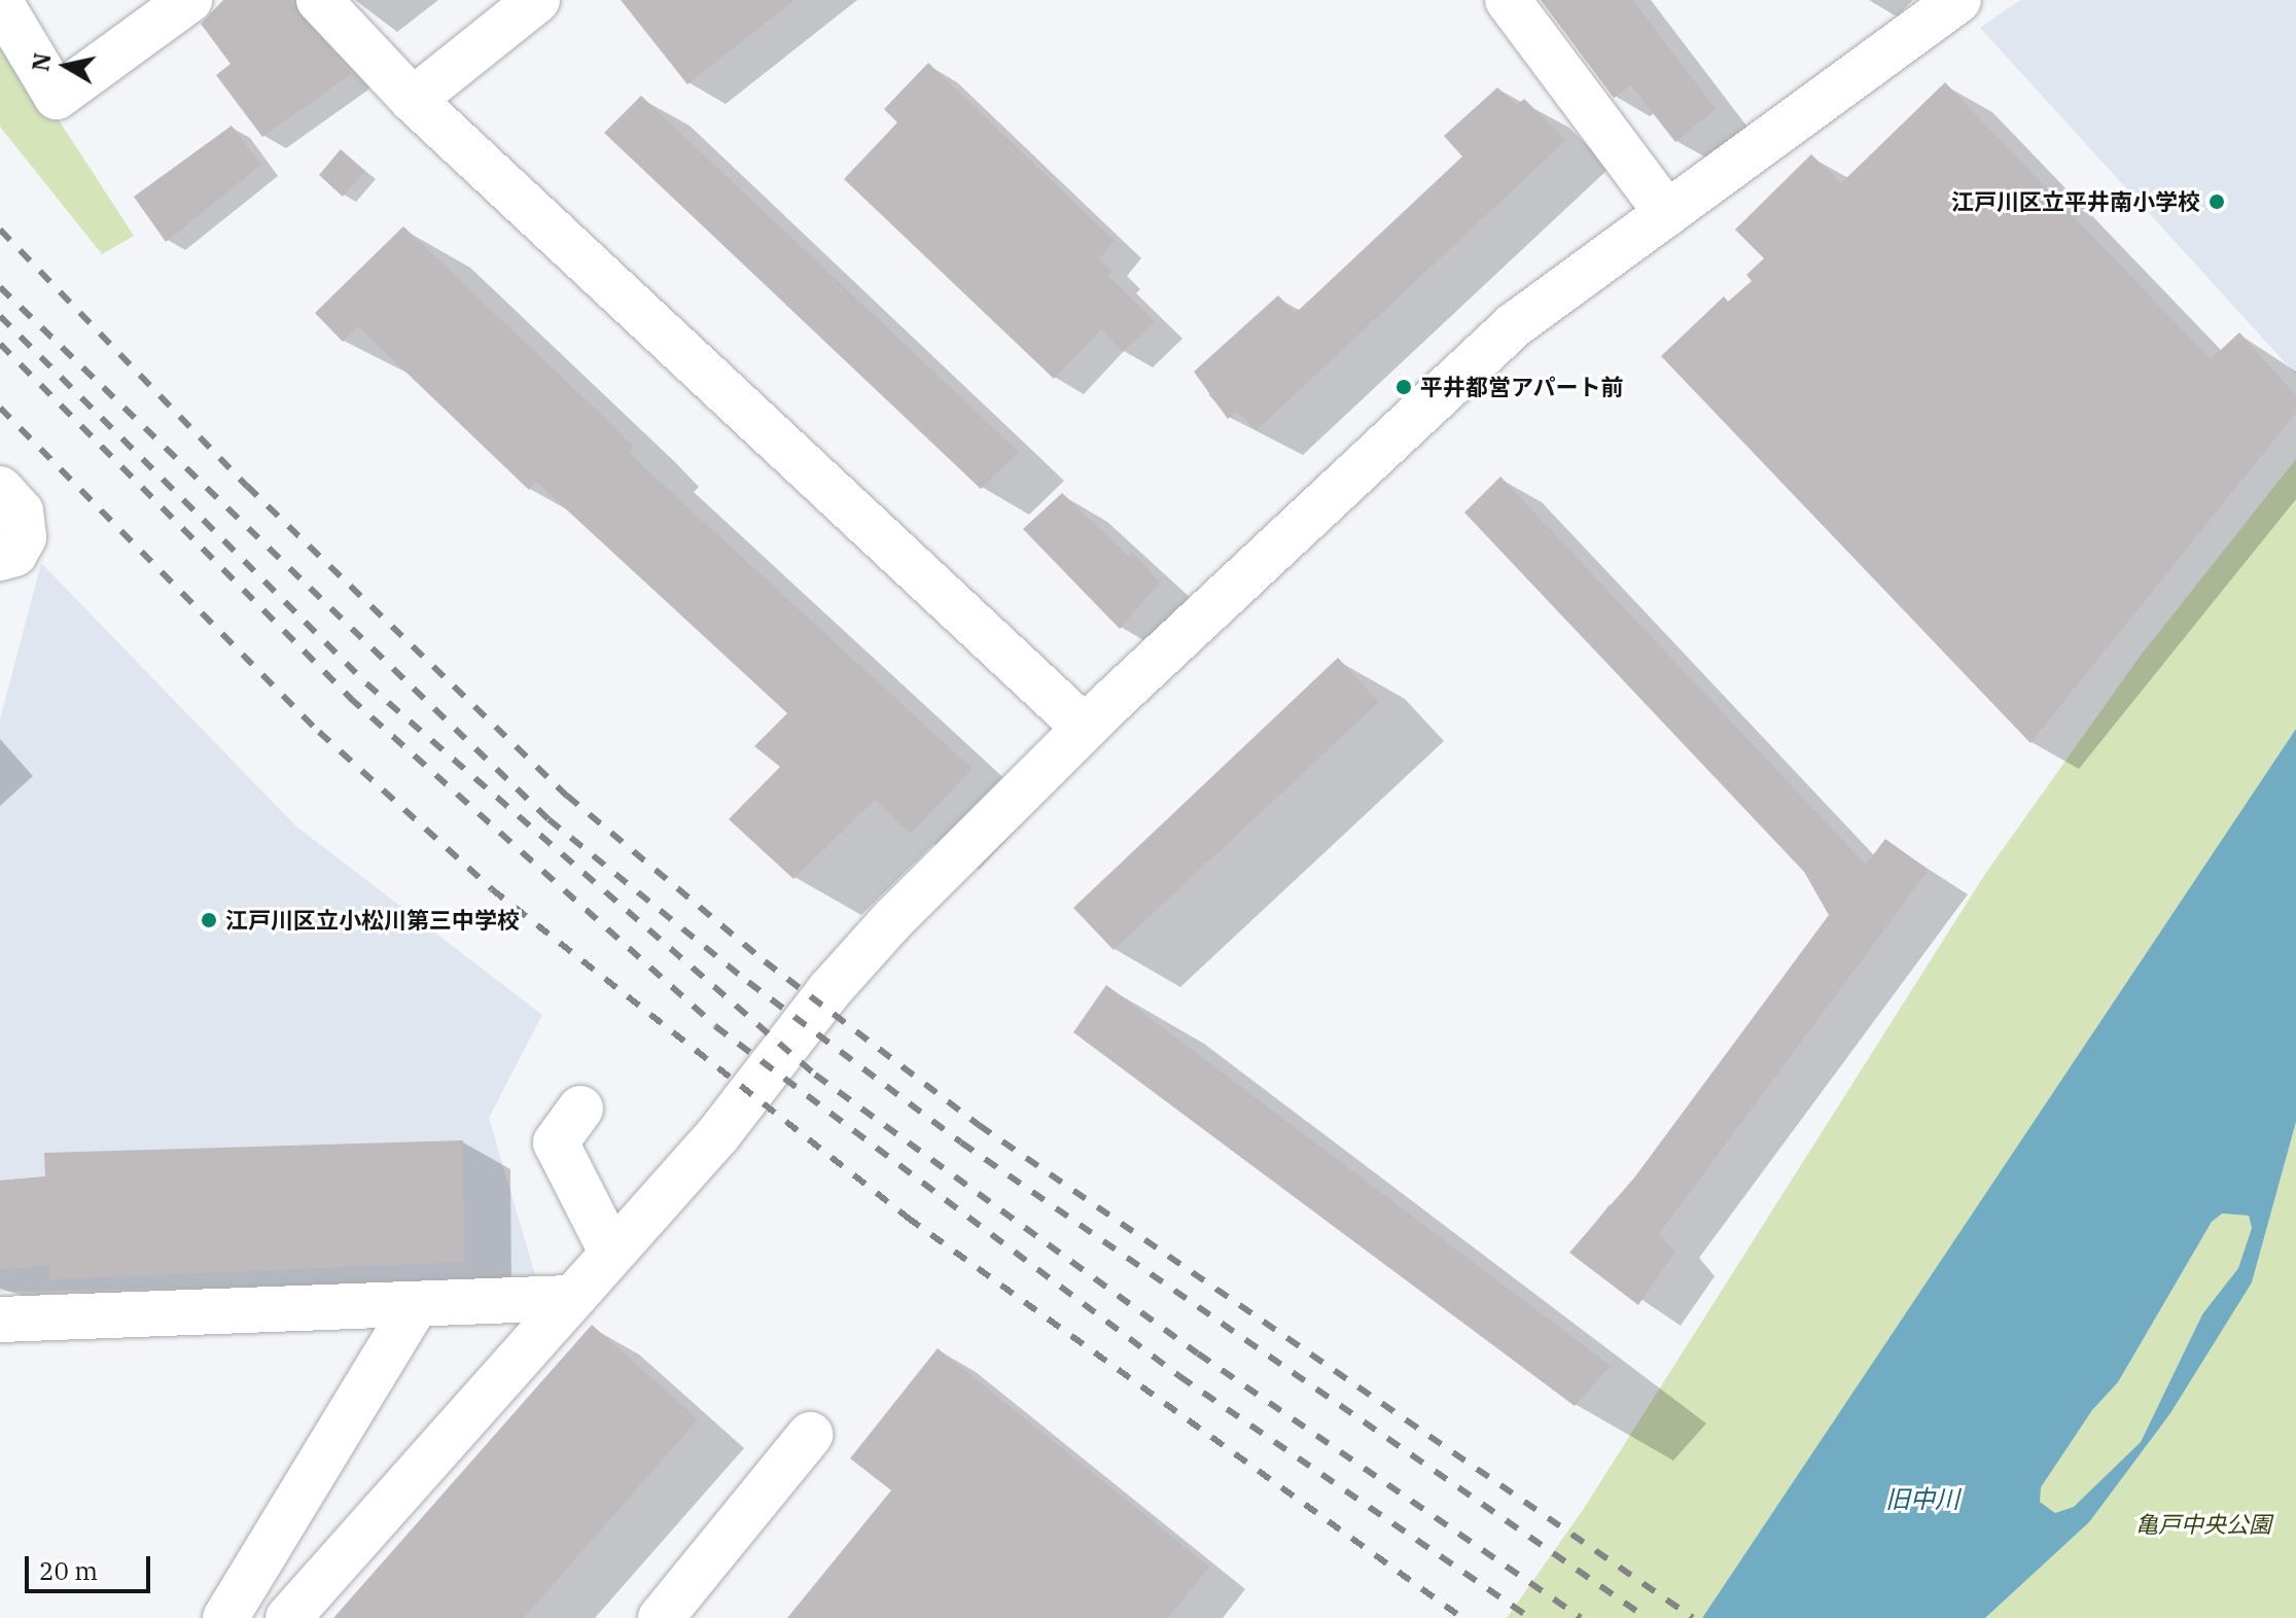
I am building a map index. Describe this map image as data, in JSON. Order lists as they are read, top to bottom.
{
  "water": ["旧中川"],
  "parks": ["亀戸中央公園"],
  "places": ["江戸川区立平井南小学校", "平井都営アパート前", "江戸川区立小松川第三中学校"],
  "scale_bar": "20 m",
  "north": "left"
}
